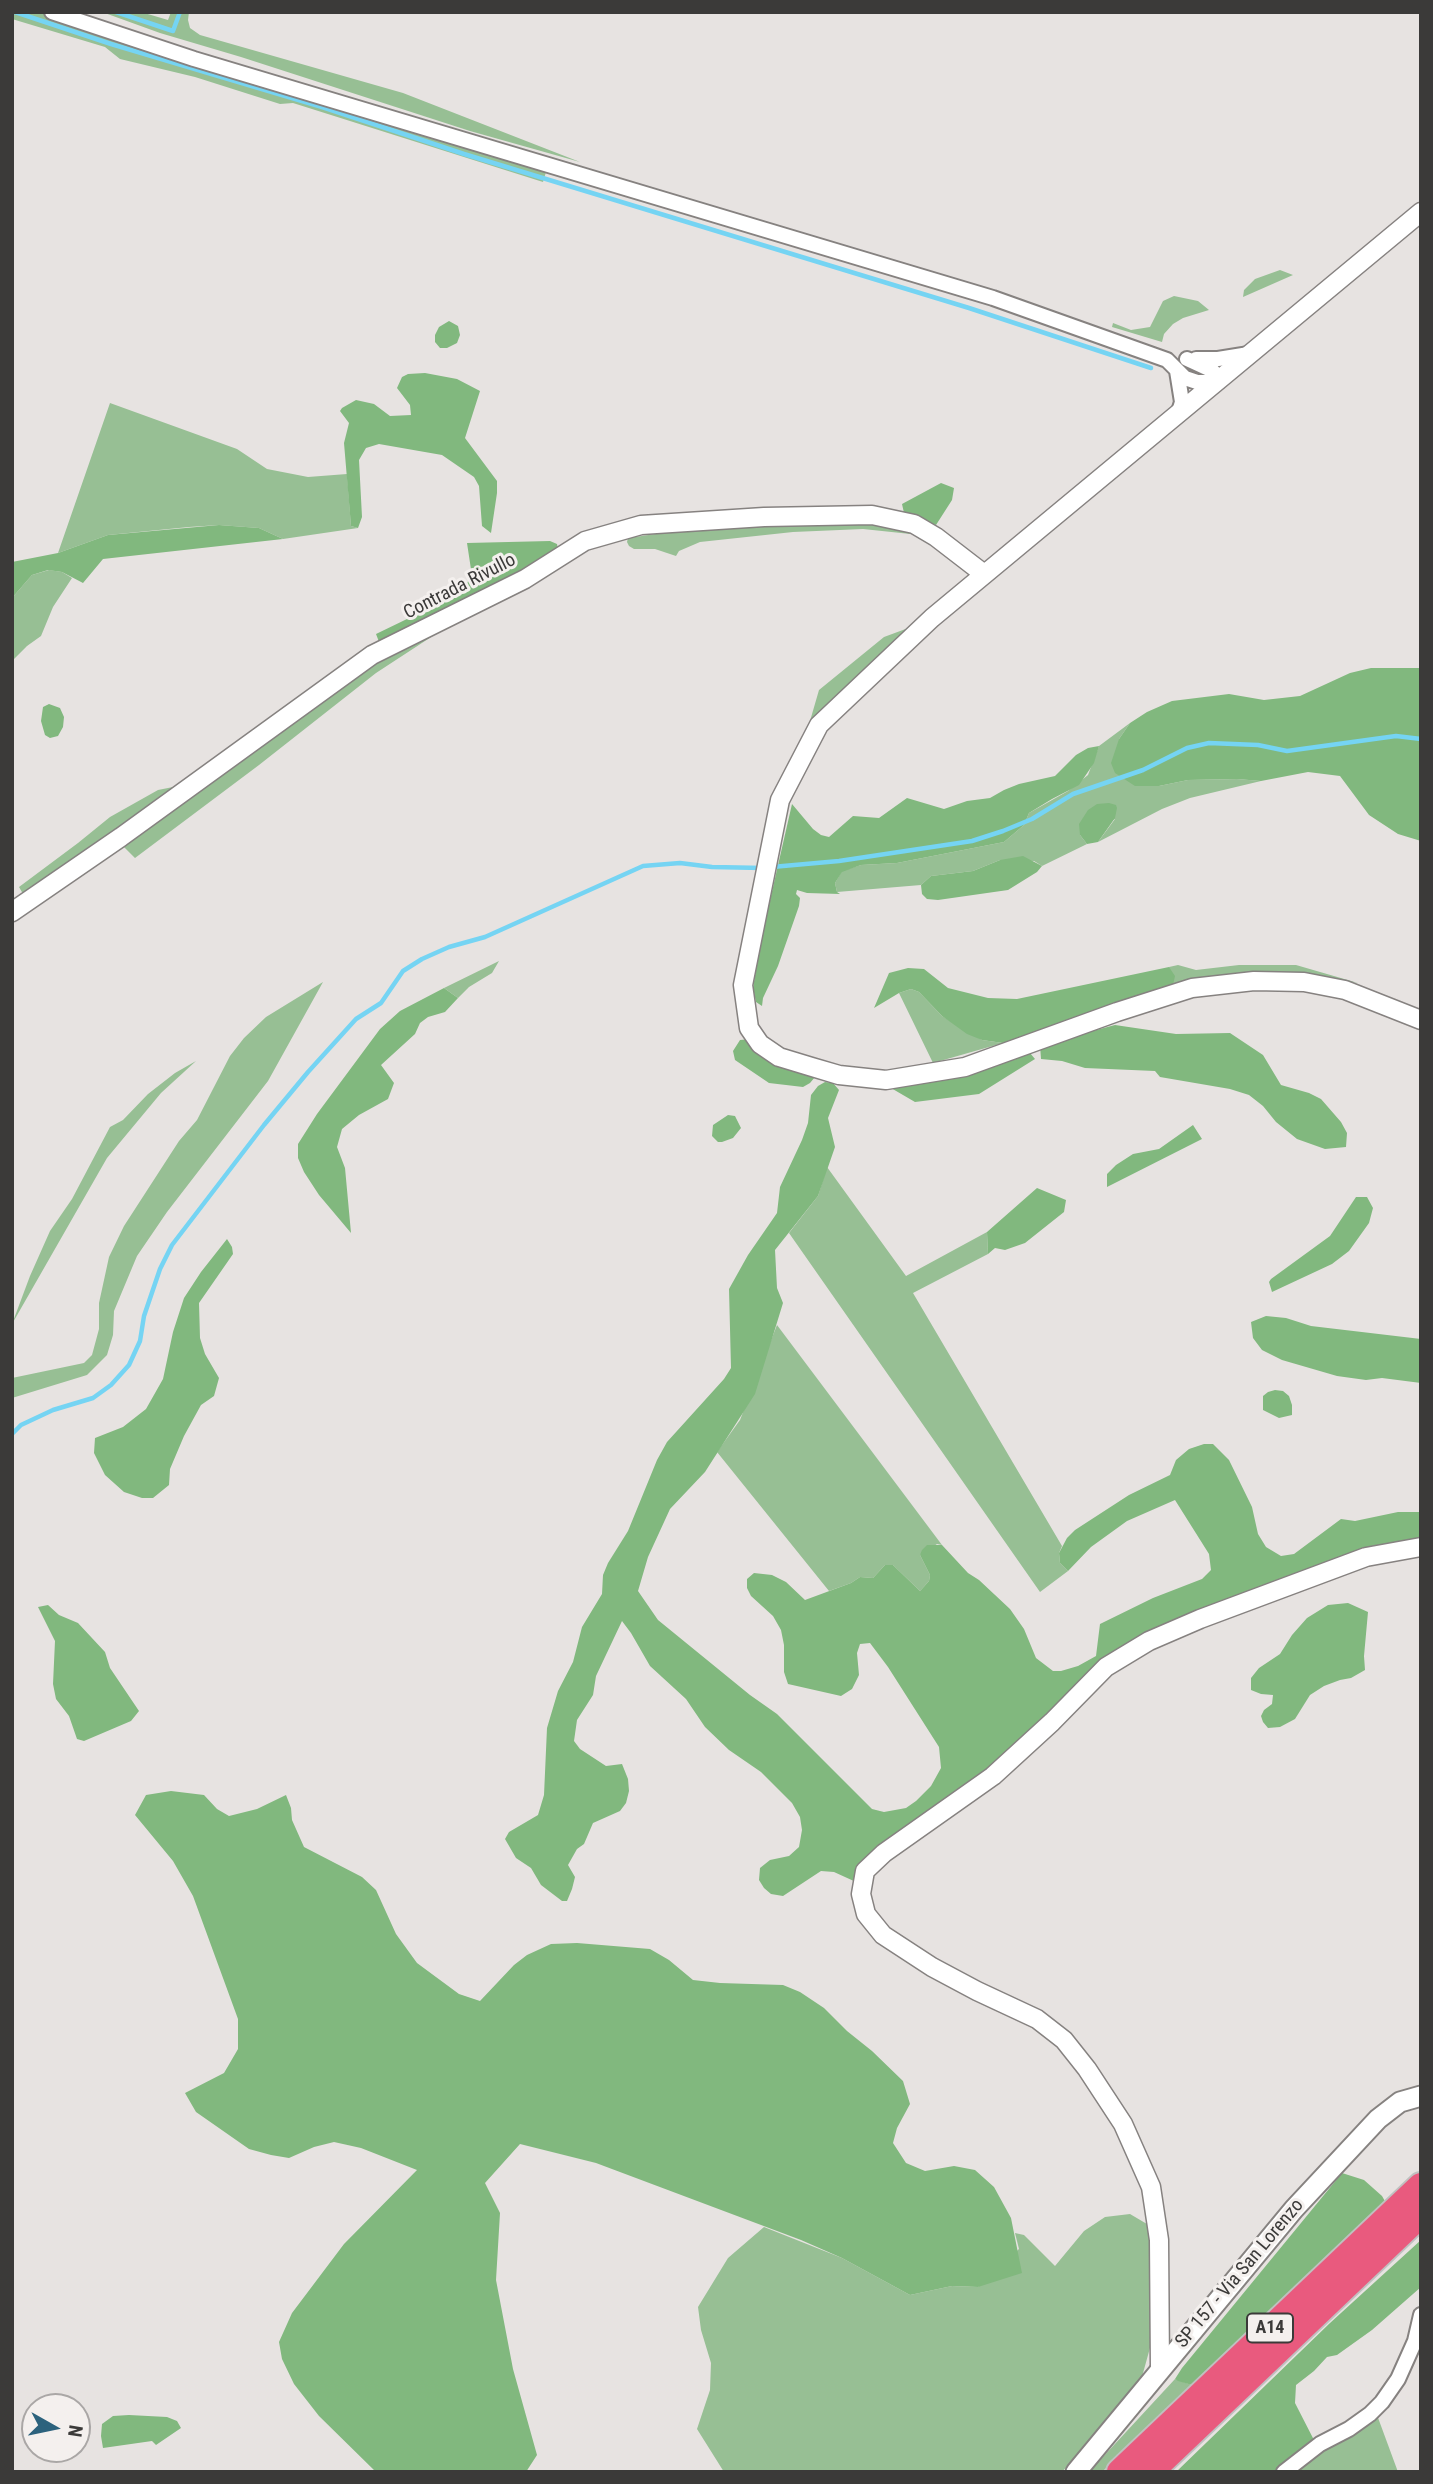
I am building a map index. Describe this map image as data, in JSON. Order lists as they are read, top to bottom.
{
  "streets": {
    "highway": ["A14"],
    "main road": ["SP 157 - Via San Lorenzo"],
    "street": ["Contrada Rivullo"]
  },
  "north": "right"
}
